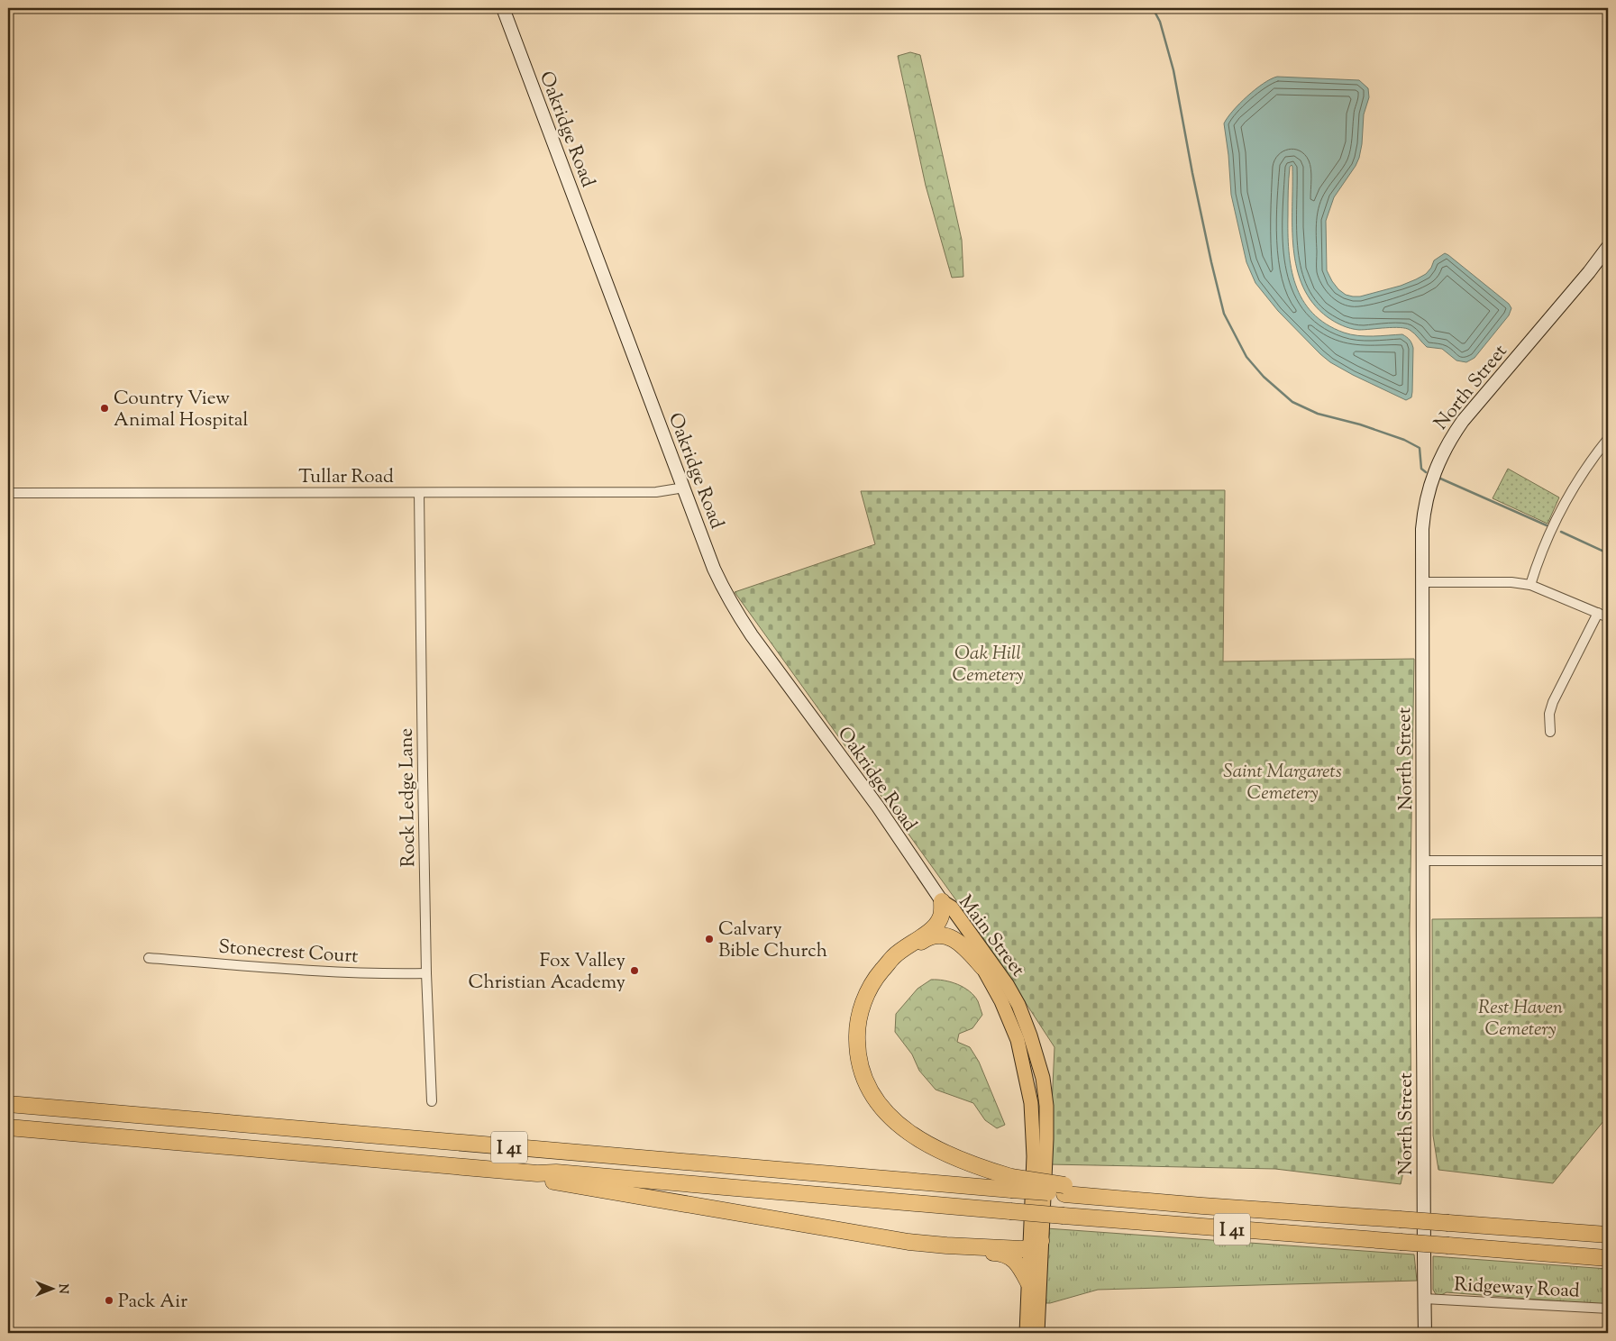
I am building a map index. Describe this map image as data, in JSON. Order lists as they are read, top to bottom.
{
  "streets": {
    "highway": ["I 41"],
    "main road": ["Main Street"],
    "street": [
      "Oakridge Road",
      "North Street",
      "Tullar Road",
      "Rock Ledge Lane",
      "Stonecrest Court",
      "Ridgeway Road"
    ]
  },
  "crossings": [
    ["Oakridge Road", "Tullar Road"],
    ["Oakridge Road", "Main Street"],
    ["North Street", "Ridgeway Road"],
    ["Tullar Road", "Rock Ledge Lane"],
    ["Rock Ledge Lane", "Stonecrest Court"]
  ],
  "parks": ["Oak Hill Cemetery", "Saint Margarets Cemetery", "Rest Haven Cemetery"],
  "places": [
    "Country View Animal Hospital",
    "Calvary Bible Church",
    "Fox Valley Christian Academy",
    "Pack Air"
  ],
  "north": "right"
}
